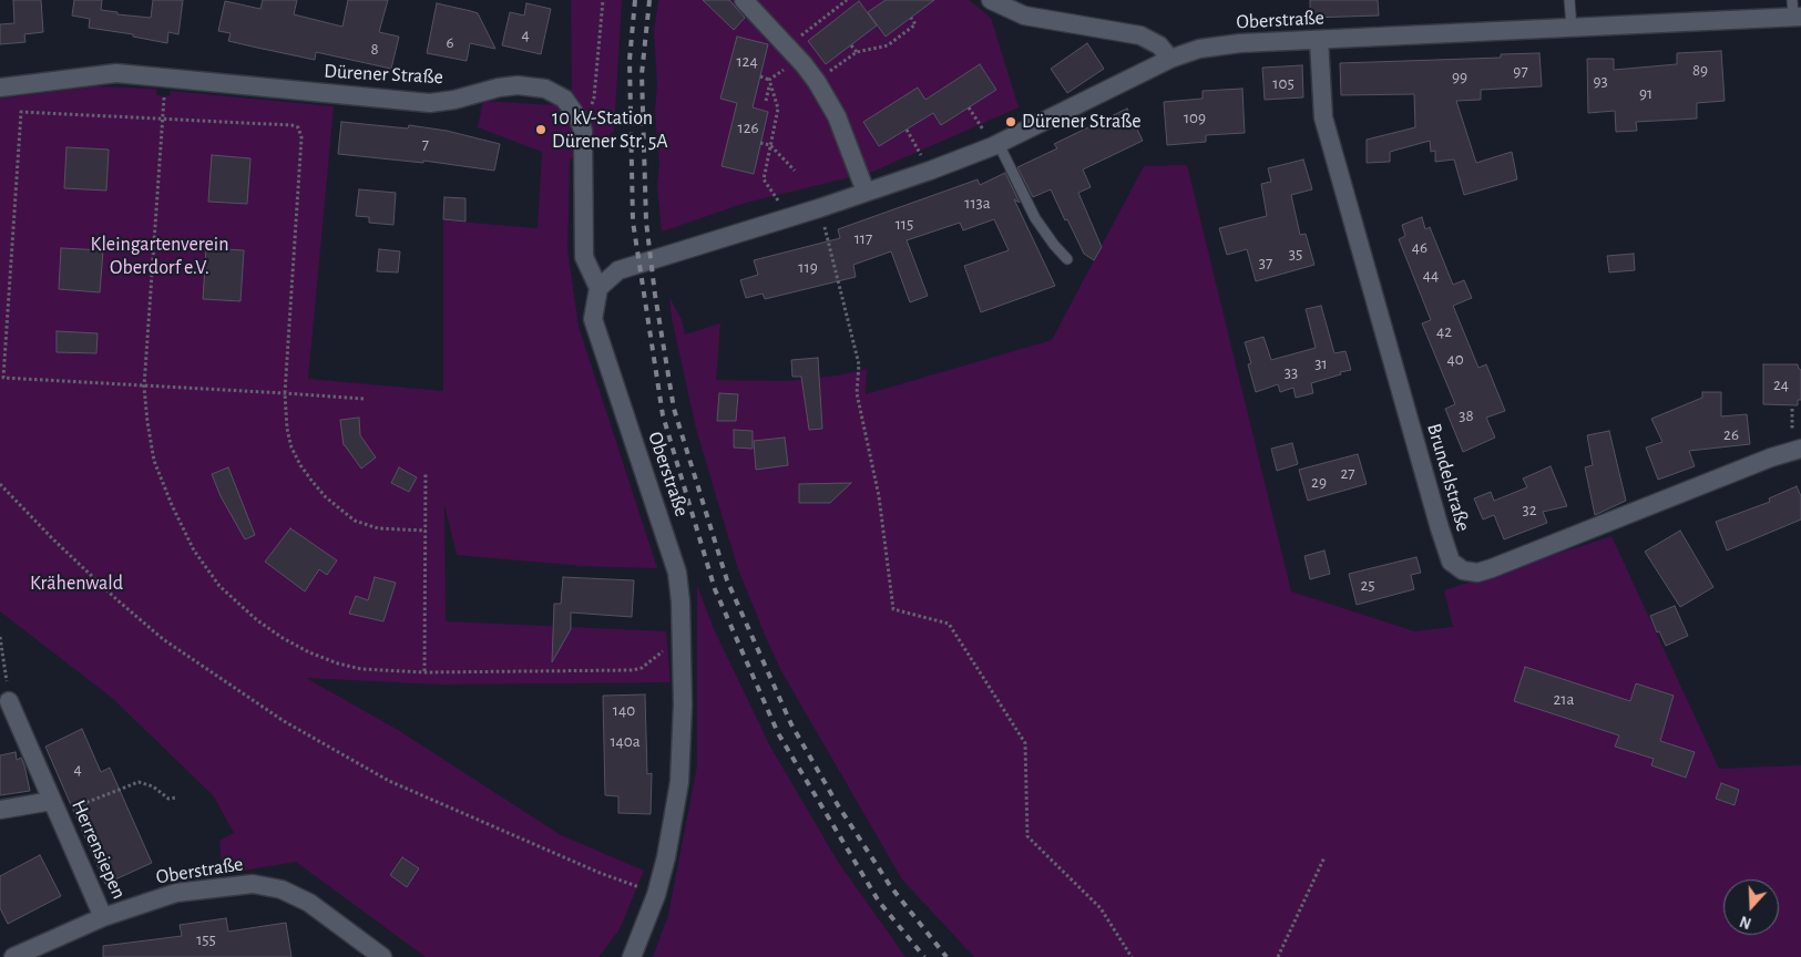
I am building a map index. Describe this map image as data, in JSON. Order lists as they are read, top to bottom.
{
  "streets": {
    "street": [
      "Oberstraße",
      "Dürener Straße",
      "Brundelstraße",
      "Herrensiepen"
    ]
  },
  "crossings": [
    ["Oberstraße", "Dürener Straße"],
    ["Oberstraße", "Brundelstraße"],
    ["Oberstraße", "Herrensiepen"]
  ],
  "parks": ["Kleingartenverein Oberdorf e.V.", "Krähenwald"],
  "places": ["Dürener Straße", "10 kV-Station Dürener Str. 5A"],
  "house_numbers": [
    "4",
    "6",
    "8",
    "124",
    "89",
    "97",
    "99",
    "93",
    "105",
    "91",
    "109",
    "126",
    "7",
    "113a",
    "115",
    "117",
    "46",
    "35",
    "37",
    "119",
    "44",
    "42",
    "40",
    "31",
    "33",
    "24",
    "38",
    "26",
    "27",
    "29",
    "32",
    "25",
    "21a",
    "140",
    "140a",
    "4",
    "155"
  ],
  "north": "bottom"
}
